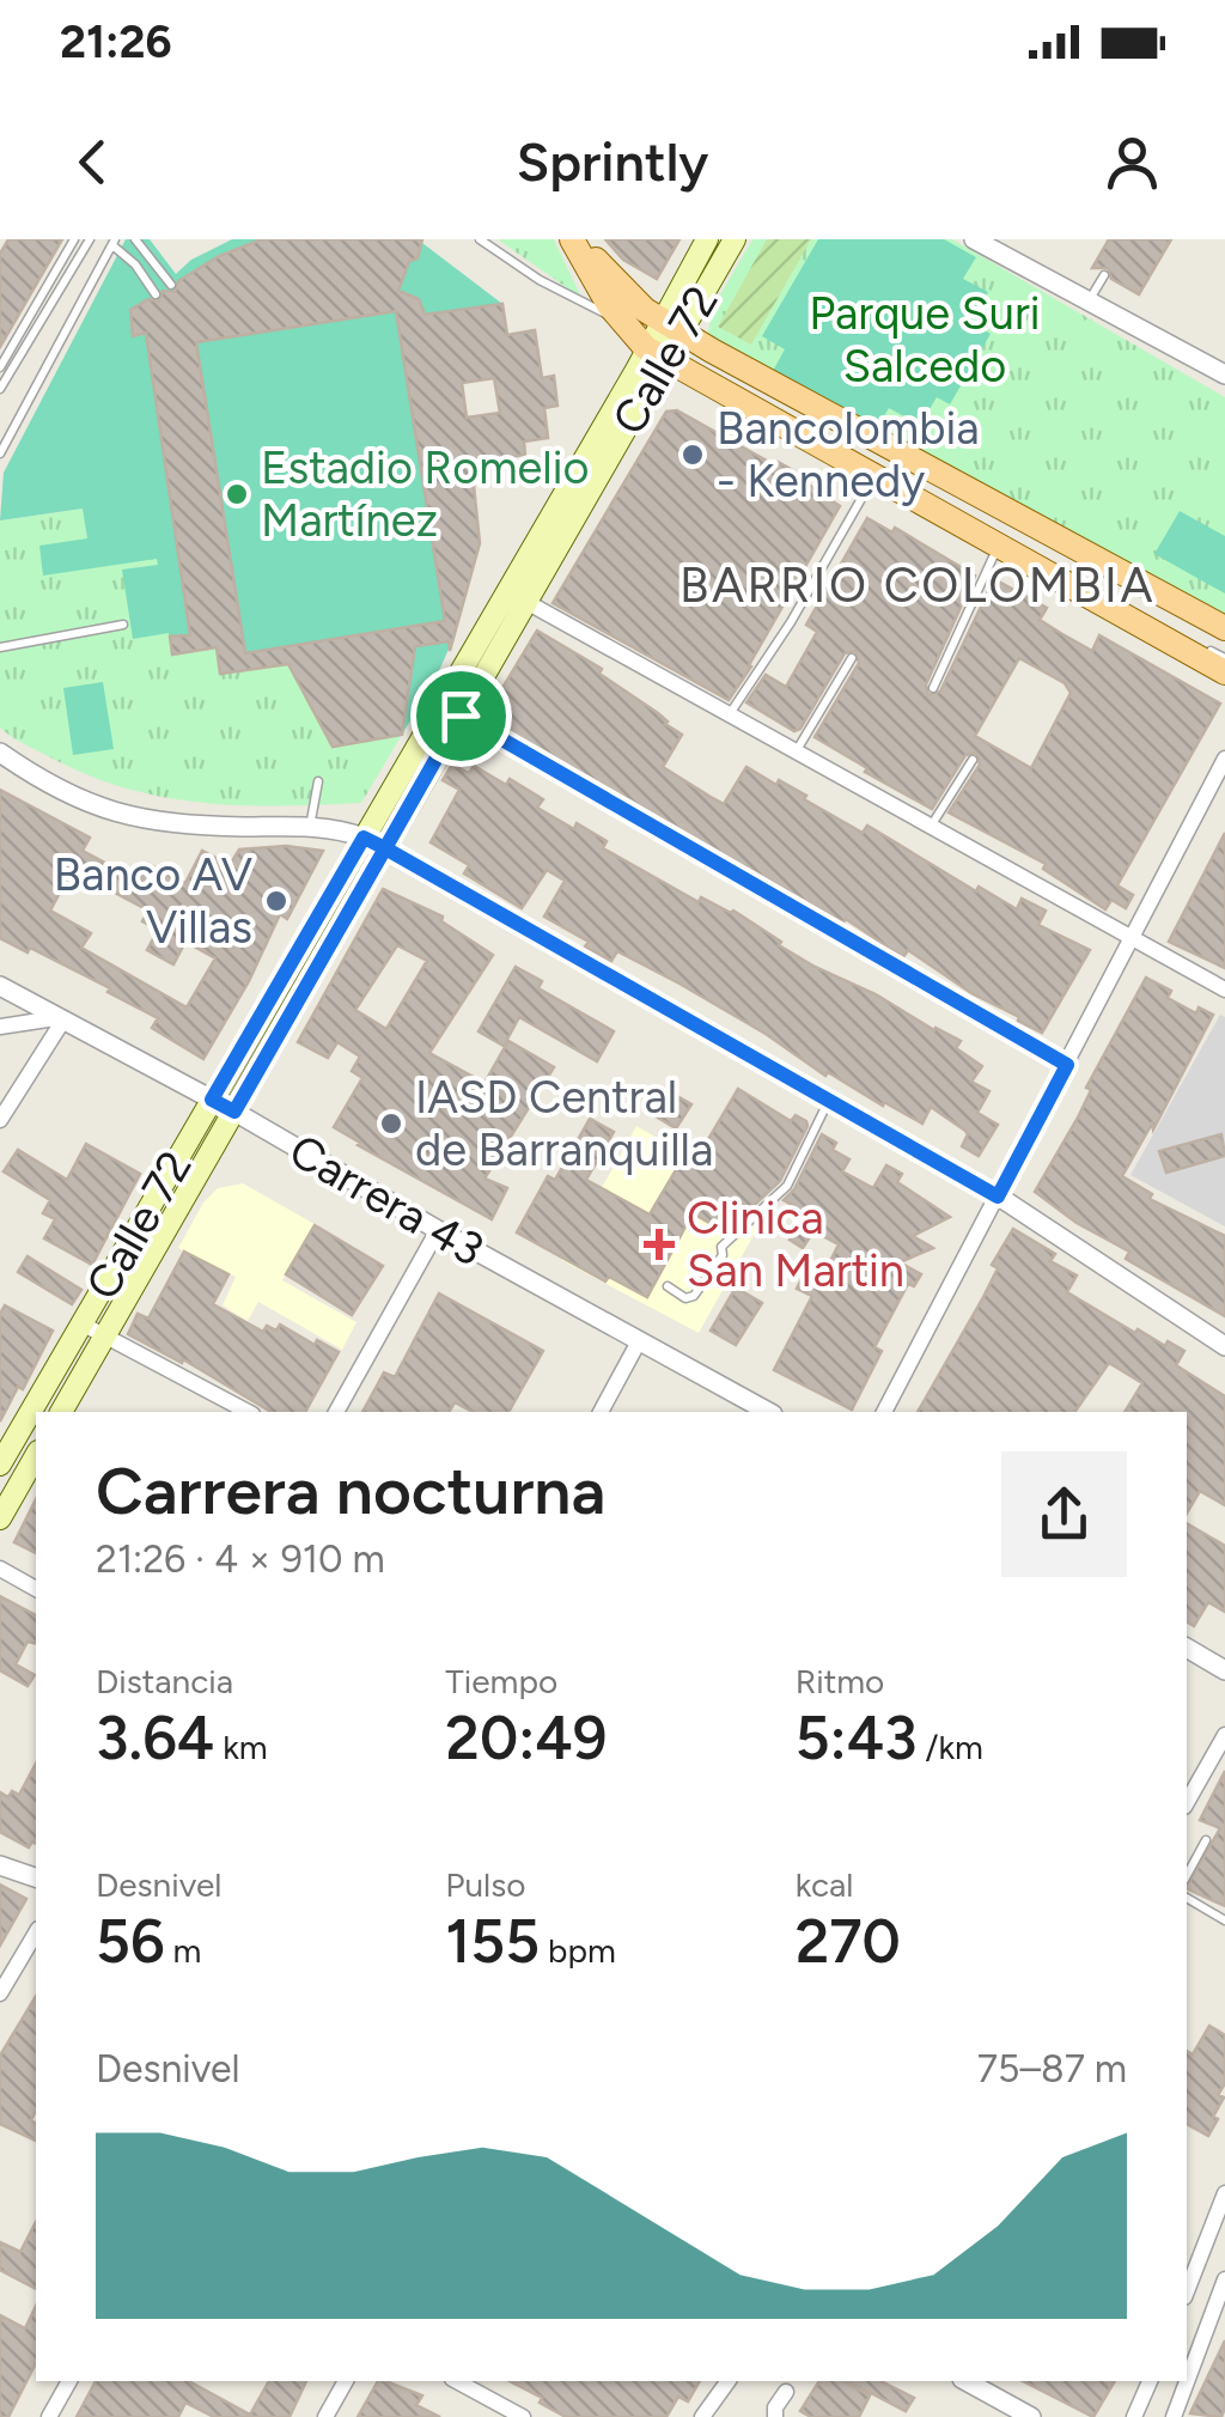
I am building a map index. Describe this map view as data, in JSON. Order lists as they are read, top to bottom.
{
  "streets": {
    "main road": ["Calle 72"],
    "street": ["Carrera 43"]
  },
  "crossings": [
    ["Calle 72", "Carrera 43"]
  ],
  "districts": ["BARRIO COLOMBIA"],
  "parks": ["Parque Suri Salcedo"],
  "places": {
    "other": [
      "Bancolombia - Kennedy",
      "Estadio Romelio Martínez",
      "Banco AV Villas",
      "IASD Central de Barranquilla"
    ],
    "health": ["Clinica San Martin"]
  },
  "page": {
    "status": "21:26",
    "header": "Sprintly",
    "heading": ["Carrera nocturna", "21:26 · 4 × 910 m"],
    "stats": [
      ["Distancia", "3.64 km"],
      ["Tiempo", "20:49"],
      ["Ritmo", "5:43 /km"],
      ["Desnivel", "56 m"],
      ["Pulso", "155 bpm"],
      ["kcal", "270"]
    ],
    "chart": ["Desnivel", "75–87 m"]
  }
}
